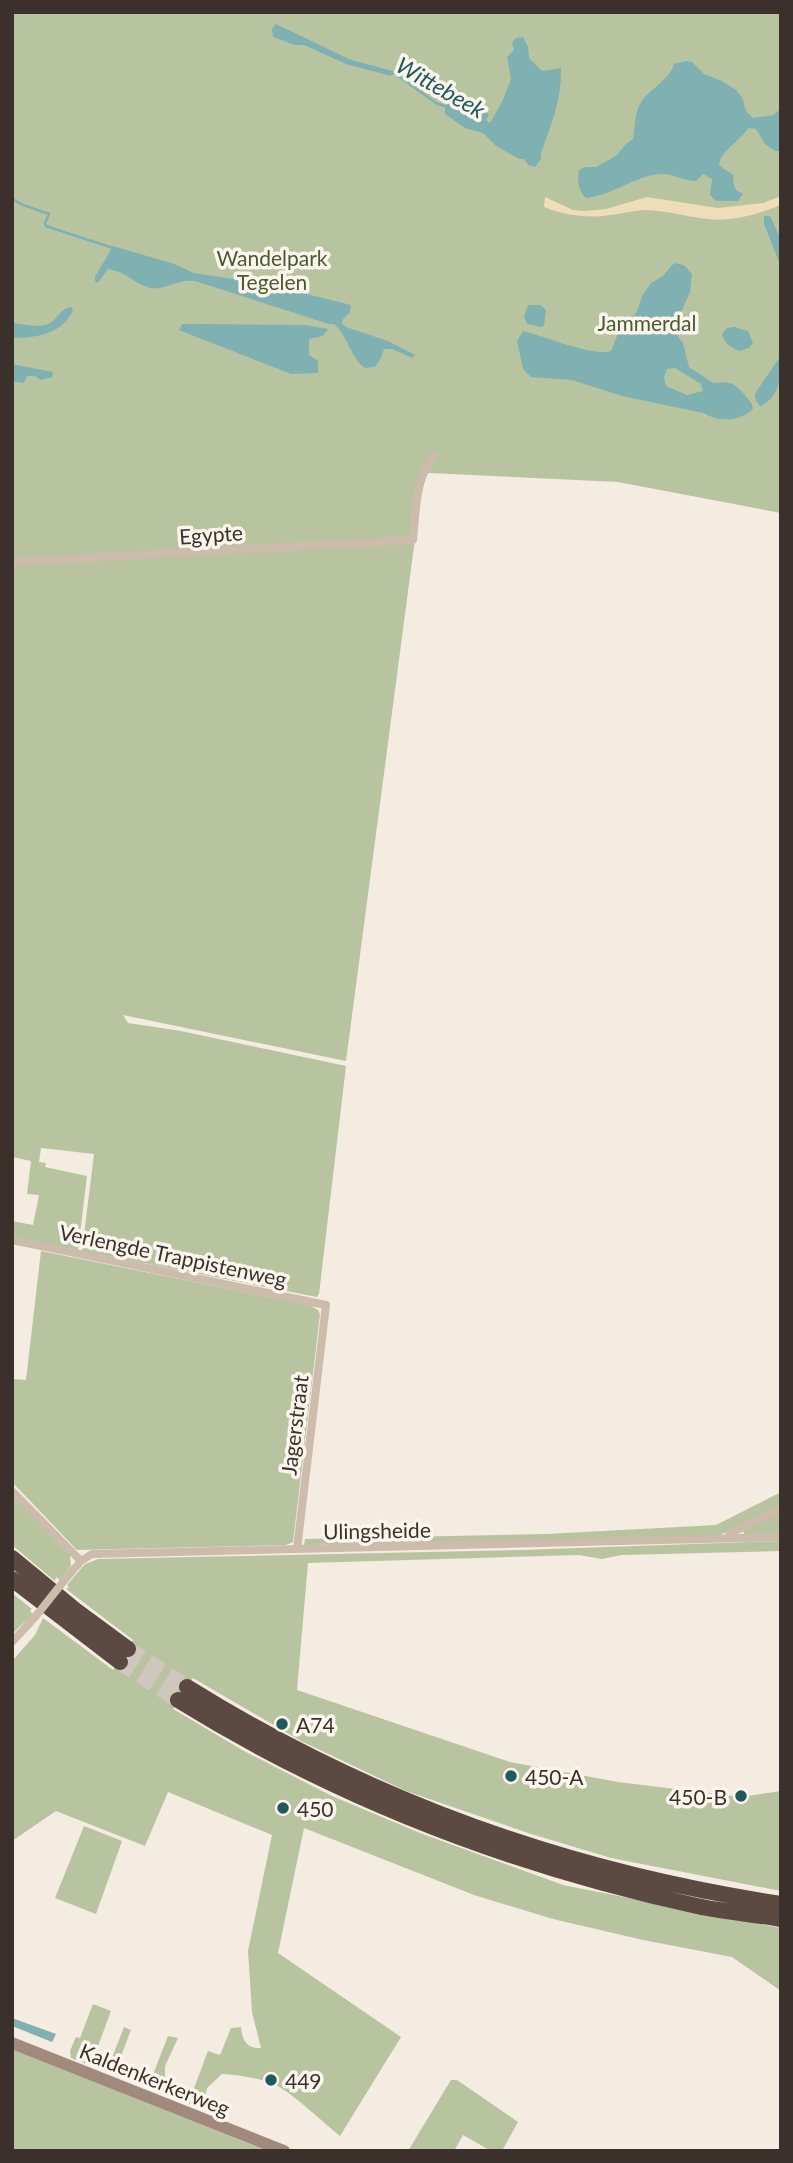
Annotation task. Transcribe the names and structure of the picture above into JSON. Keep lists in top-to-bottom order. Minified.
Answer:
{"streets":{"main road":["Kaldenkerkerweg"],"street":["Egypte","Verlengde Trappistenweg","Jagerstraat","Ulingsheide"]},"crossings":[["Verlengde Trappistenweg","Jagerstraat"],["Jagerstraat","Ulingsheide"]],"water":["Wittebeek"],"parks":["Wandelpark Tegelen","Jammerdal"],"places":["A74","450-A","450-B","450","449"]}
